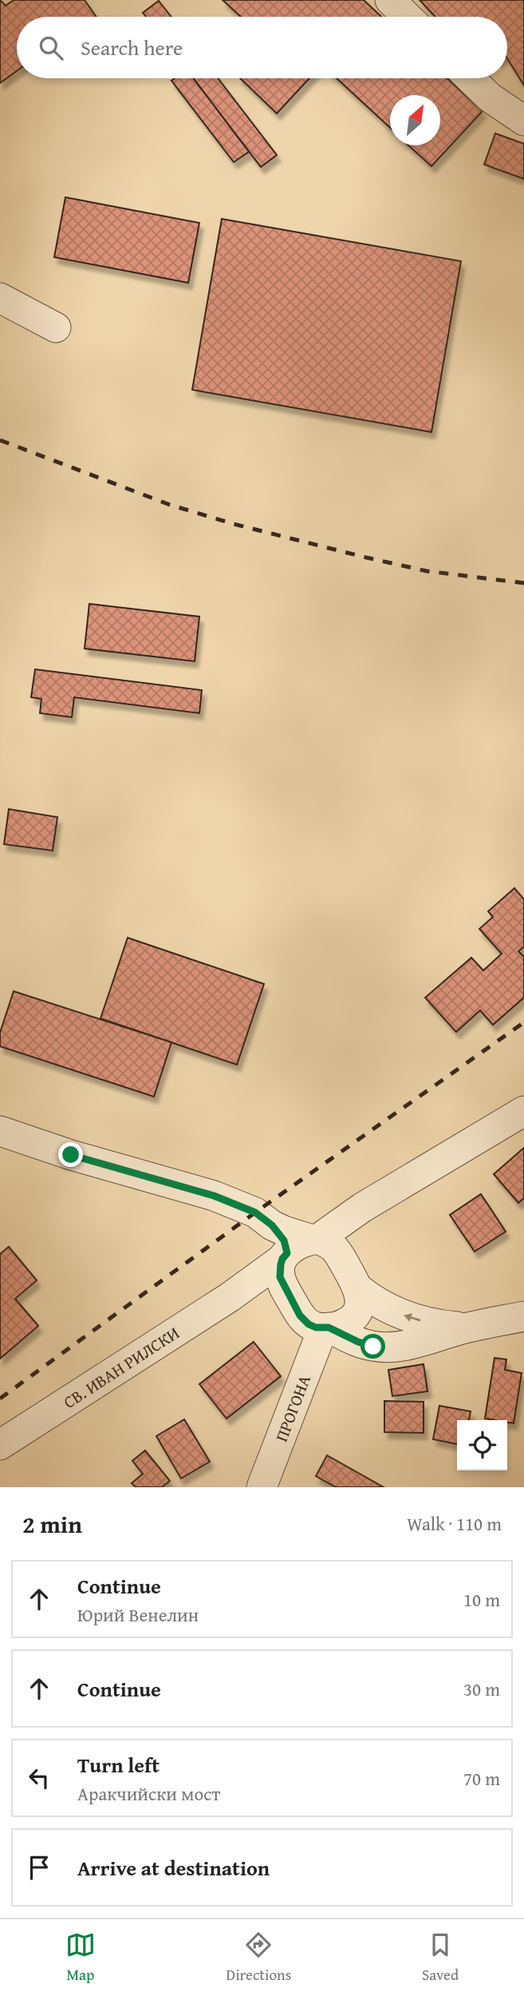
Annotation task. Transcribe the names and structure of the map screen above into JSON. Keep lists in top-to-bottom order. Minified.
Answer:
{"streets":{"street":["СВ. ИВАН РИЛСКИ","ПРОГОНА"]},"north":"top right","page":{"search":"Search here","heading":["2 min","Walk · 110 m"],"list":[["Continue","Юрий Венелин","10 m"],["Continue","30 m"],["Turn left","Аракчийски мост","70 m"],"Arrive at destination"],"nav":["Map","Directions","Saved"]}}
